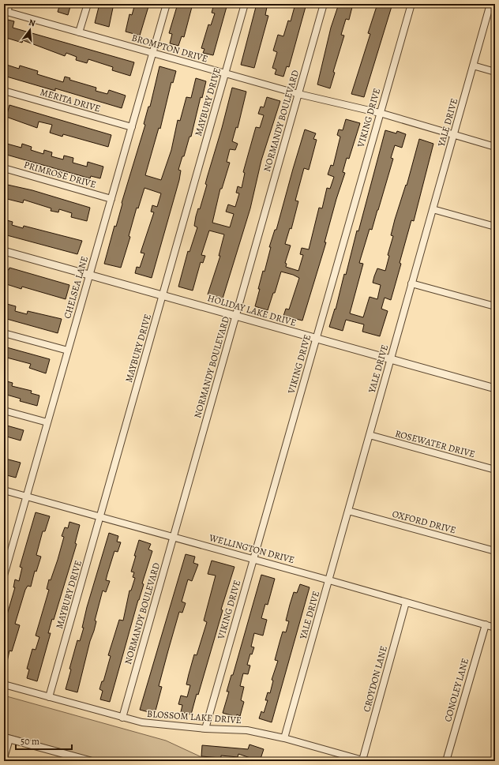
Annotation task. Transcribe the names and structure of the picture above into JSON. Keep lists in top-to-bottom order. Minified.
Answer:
{"streets":{"street":["BROMPTON DRIVE","MERITA DRIVE","MAYBURY DRIVE","VIKING DRIVE","NORMANDY BOULEVARD","YALE DRIVE","PRIMROSE DRIVE","CHELSEA LANE","HOLIDAY LAKE DRIVE","ROSEWATER DRIVE","OXFORD DRIVE","WELLINGTON DRIVE","CROYDON LANE","CONOLEY LANE","BLOSSOM LAKE DRIVE"]},"crossings":[["BROMPTON DRIVE","MAYBURY DRIVE"],["BROMPTON DRIVE","VIKING DRIVE"],["BROMPTON DRIVE","NORMANDY BOULEVARD"],["BROMPTON DRIVE","YALE DRIVE"],["BROMPTON DRIVE","CHELSEA LANE"],["MERITA DRIVE","CHELSEA LANE"],["MAYBURY DRIVE","HOLIDAY LAKE DRIVE"],["MAYBURY DRIVE","WELLINGTON DRIVE"],["MAYBURY DRIVE","BLOSSOM LAKE DRIVE"],["VIKING DRIVE","HOLIDAY LAKE DRIVE"],["VIKING DRIVE","WELLINGTON DRIVE"],["VIKING DRIVE","BLOSSOM LAKE DRIVE"],["NORMANDY BOULEVARD","HOLIDAY LAKE DRIVE"],["NORMANDY BOULEVARD","WELLINGTON DRIVE"],["NORMANDY BOULEVARD","BLOSSOM LAKE DRIVE"],["YALE DRIVE","HOLIDAY LAKE DRIVE"],["YALE DRIVE","ROSEWATER DRIVE"],["YALE DRIVE","OXFORD DRIVE"],["YALE DRIVE","WELLINGTON DRIVE"],["YALE DRIVE","BLOSSOM LAKE DRIVE"],["PRIMROSE DRIVE","CHELSEA LANE"],["CHELSEA LANE","HOLIDAY LAKE DRIVE"],["CHELSEA LANE","WELLINGTON DRIVE"],["WELLINGTON DRIVE","CROYDON LANE"],["WELLINGTON DRIVE","CONOLEY LANE"],["CROYDON LANE","BLOSSOM LAKE DRIVE"]],"scale_bar":"50 m","north":"top"}
